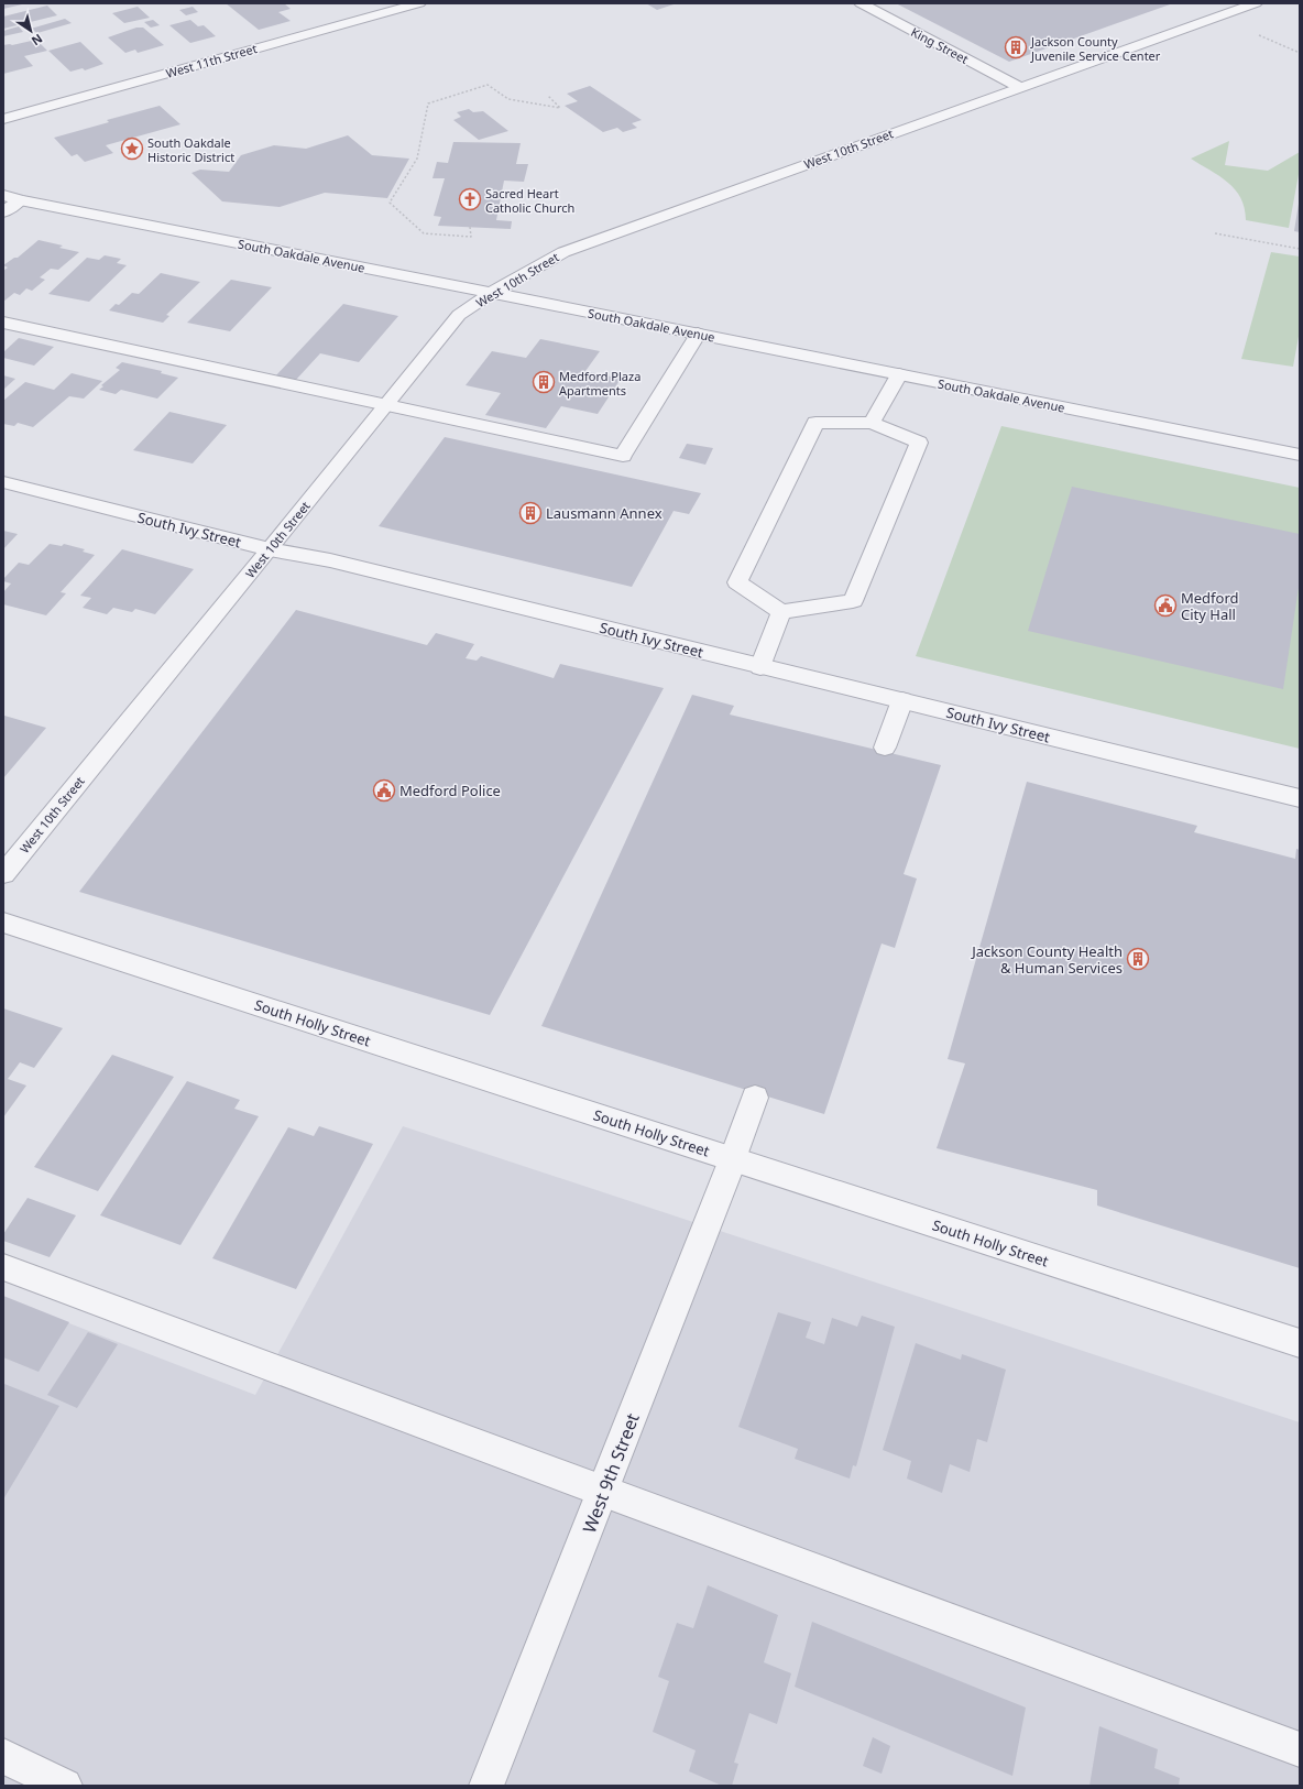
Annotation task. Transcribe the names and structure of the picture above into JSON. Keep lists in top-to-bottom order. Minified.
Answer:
{"streets":{"street":["King Street","West 11th Street","West 10th Street","South Oakdale Avenue","South Ivy Street","South Holly Street","West 9th Street"]},"crossings":[["King Street","West 10th Street"],["West 10th Street","South Oakdale Avenue"],["West 10th Street","South Ivy Street"],["South Holly Street","West 9th Street"]],"places":{"building":["Jackson County Juvenile Service Center","Medford Plaza Apartments","Lausmann Annex","Jackson County Health & Human Services"],"place":["South Oakdale Historic District"],"church":["Sacred Heart Catholic Church"],"public building":["Medford City Hall","Medford Police"]},"north":"bottom right"}
